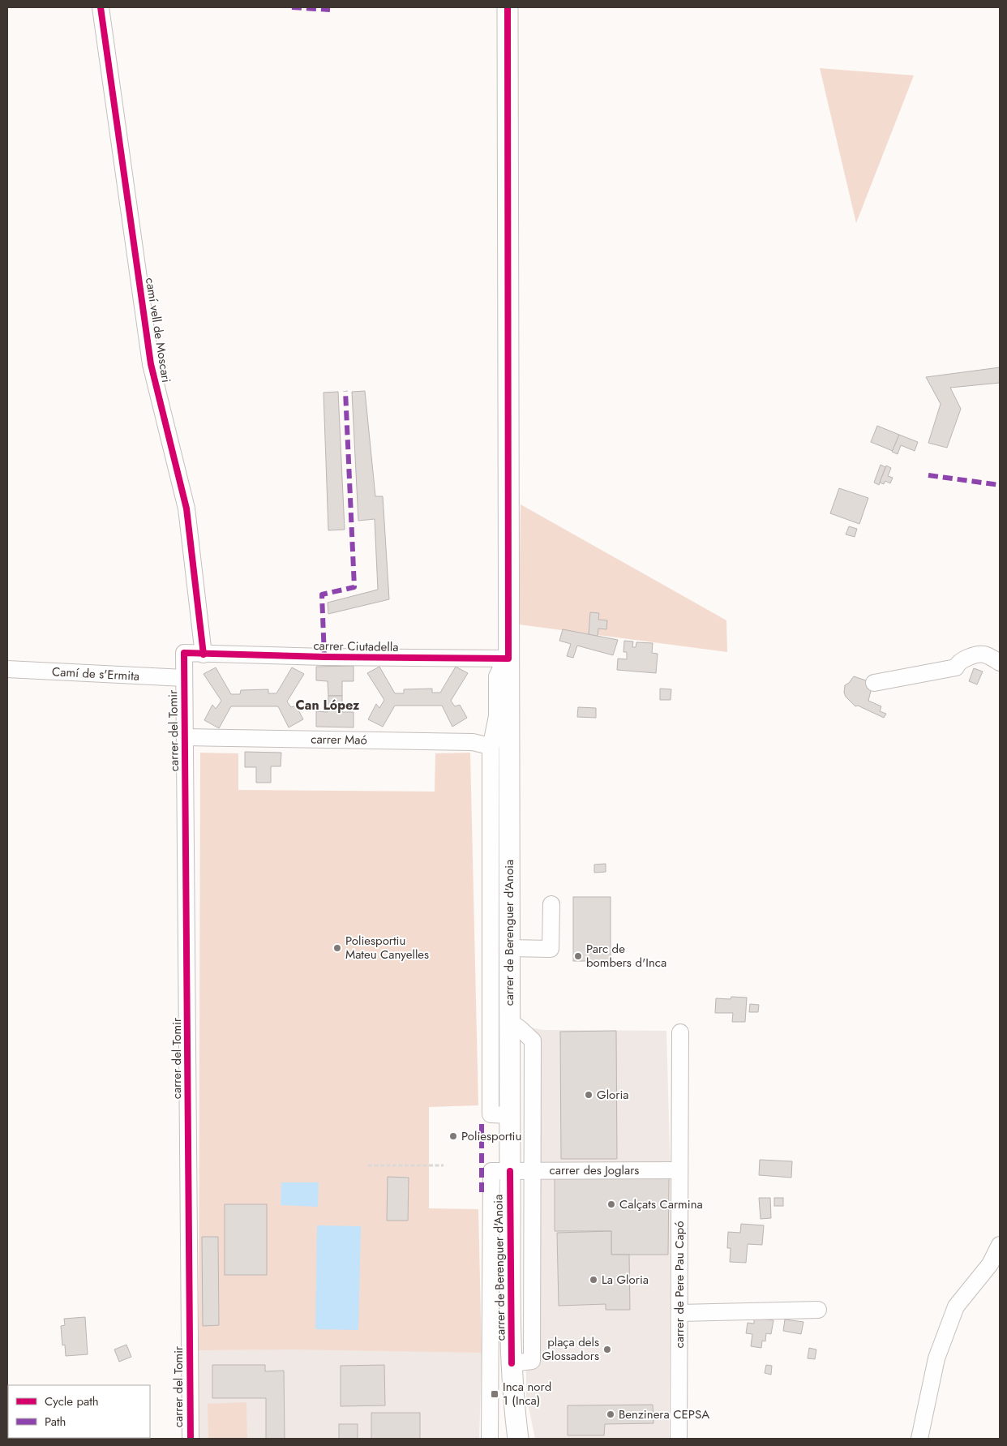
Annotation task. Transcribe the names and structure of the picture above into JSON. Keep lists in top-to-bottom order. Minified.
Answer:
{"streets":{"main road":["carrer de Berenguer d'Anoia"],"street":["camí vell de Moscari","carrer Ciutadella","Camí de s'Ermita","carrer del Tomir","carrer Maó","carrer des Joglars","carrer de Pere Pau Capó"]},"crossings":[["camí vell de Moscari","carrer Ciutadella"],["carrer Ciutadella","Camí de s'Ermita"],["carrer Ciutadella","carrer del Tomir"],["carrer Ciutadella","carrer de Berenguer d'Anoia"],["Camí de s'Ermita","carrer del Tomir"],["carrer del Tomir","carrer Maó"],["carrer de Berenguer d'Anoia","carrer des Joglars"],["carrer des Joglars","carrer de Pere Pau Capó"]],"districts":["Can López"],"places":{"other":["Poliesportiu Mateu Canyelles","Parc de bombers d'Inca","Gloria","Poliesportiu","Calçats Carmina","La Gloria","plaça dels Glossadors","Benzinera CEPSA"],"transit":["Inca nord 1 (Inca)"]},"legend":["Cycle path","Path"]}
